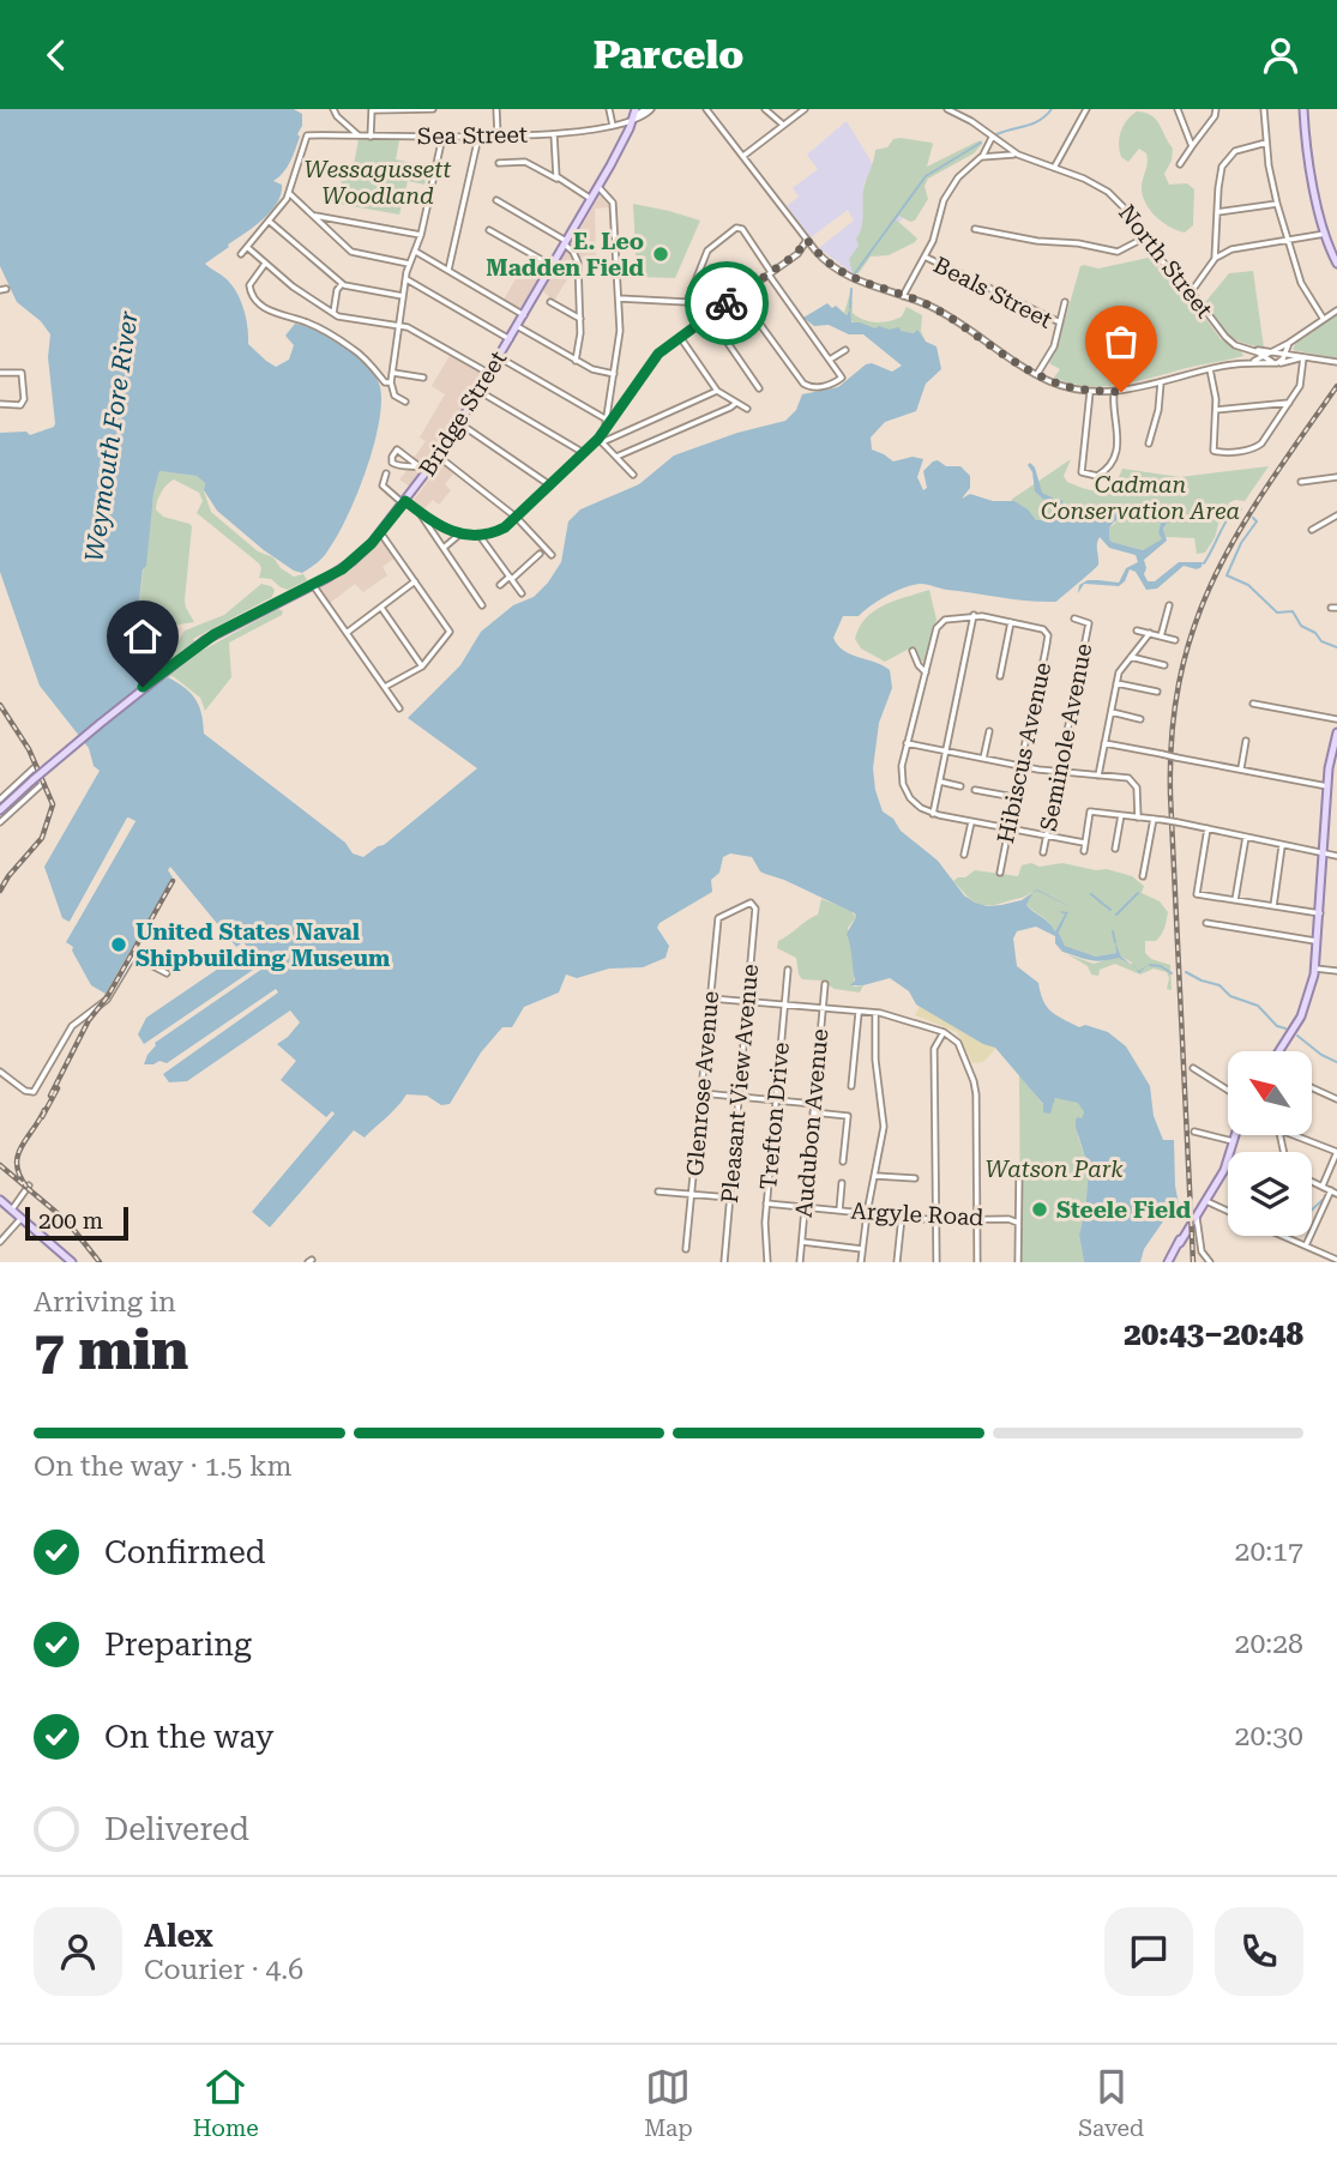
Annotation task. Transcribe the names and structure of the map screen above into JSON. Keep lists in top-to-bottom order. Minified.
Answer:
{"streets":{"main road":["Bridge Street"],"street":["Sea Street","North Street","Beals Street","Seminole Avenue","Hibiscus Avenue","Glenrose Avenue","Pleasant View Avenue","Trefton Drive","Audubon Avenue","Argyle Road"]},"crossings":[["Sea Street","Bridge Street"],["Glenrose Avenue","Pleasant View Avenue"],["Trefton Drive","Argyle Road"],["Audubon Avenue","Argyle Road"]],"water":["Weymouth Fore River"],"parks":["Wessagussett Woodland","Cadman Conservation Area","Watson Park"],"places":["E. Leo Madden Field","United States Naval Shipbuilding Museum","Steele Field"],"scale_bar":"200 m","north":"top left","page":{"header":"Parcelo","scale":"200 m","heading":["7 min","Arriving in","20:43–20:48"],"panel":["Alex","Courier · 4.6"],"bar":"On the way · 1.5 km","list":[["Confirmed","20:17"],["Preparing","20:28"],["On the way","20:30"],"Delivered"],"tabs":["Home","Map","Saved"]}}
